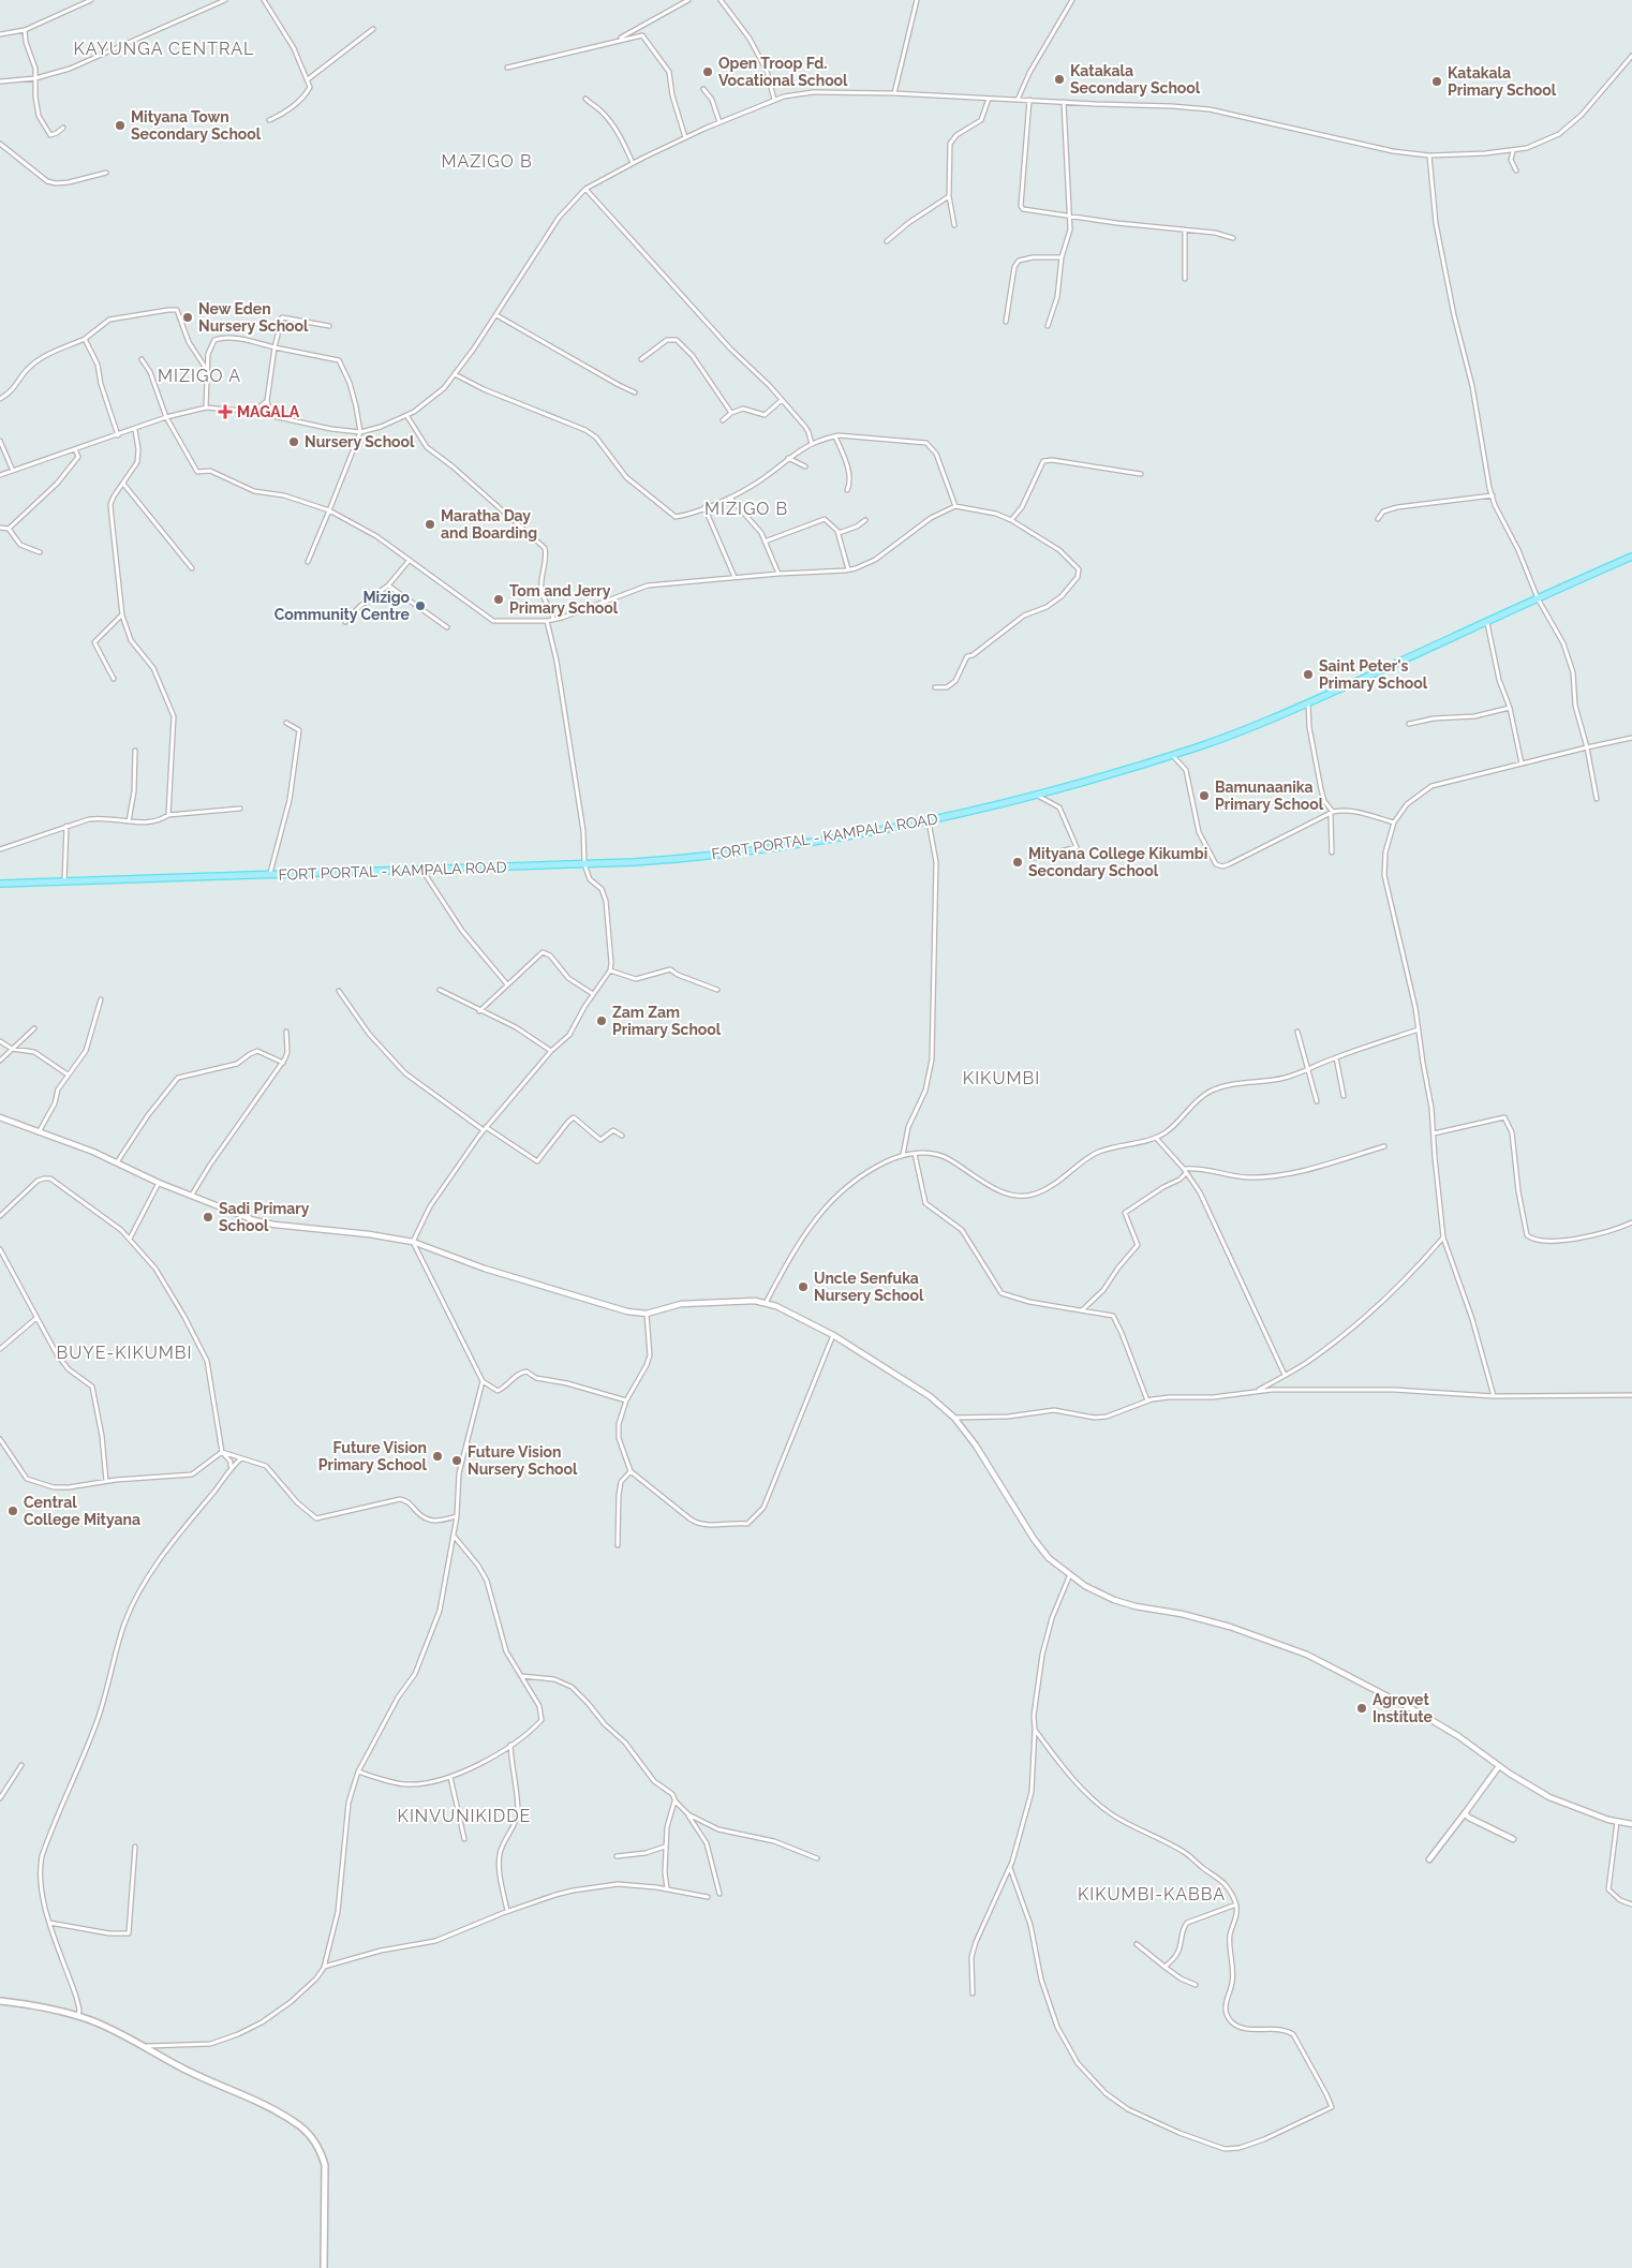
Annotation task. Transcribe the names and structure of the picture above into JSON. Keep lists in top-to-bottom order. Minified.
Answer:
{"streets":{"main road":["FORT PORTAL - KAMPALA ROAD"]},"districts":["KAYUNGA CENTRAL","MAZIGO B","MIZIGO A","MIZIGO B","KIKUMBI","BUYE-KIKUMBI","KINVUNIKIDDE","KIKUMBI-KABBA"],"places":{"other":["Open Troop Fd. Vocational School","Katakala Secondary School","Katakala Primary School","Mityana Town Secondary School","New Eden Nursery School","Nursery School","Maratha Day and Boarding","Tom and Jerry Primary School","Mizigo Community Centre","Saint Peter's Primary School","Bamunaanika Primary School","Mityana College Kikumbi Secondary School","Zam Zam Primary School","Sadi Primary School","Uncle Senfuka Nursery School","Future Vision Primary School","Future Vision Nursery School","Central College Mityana","Agrovet Institute"],"health":["MAGALA"]}}
